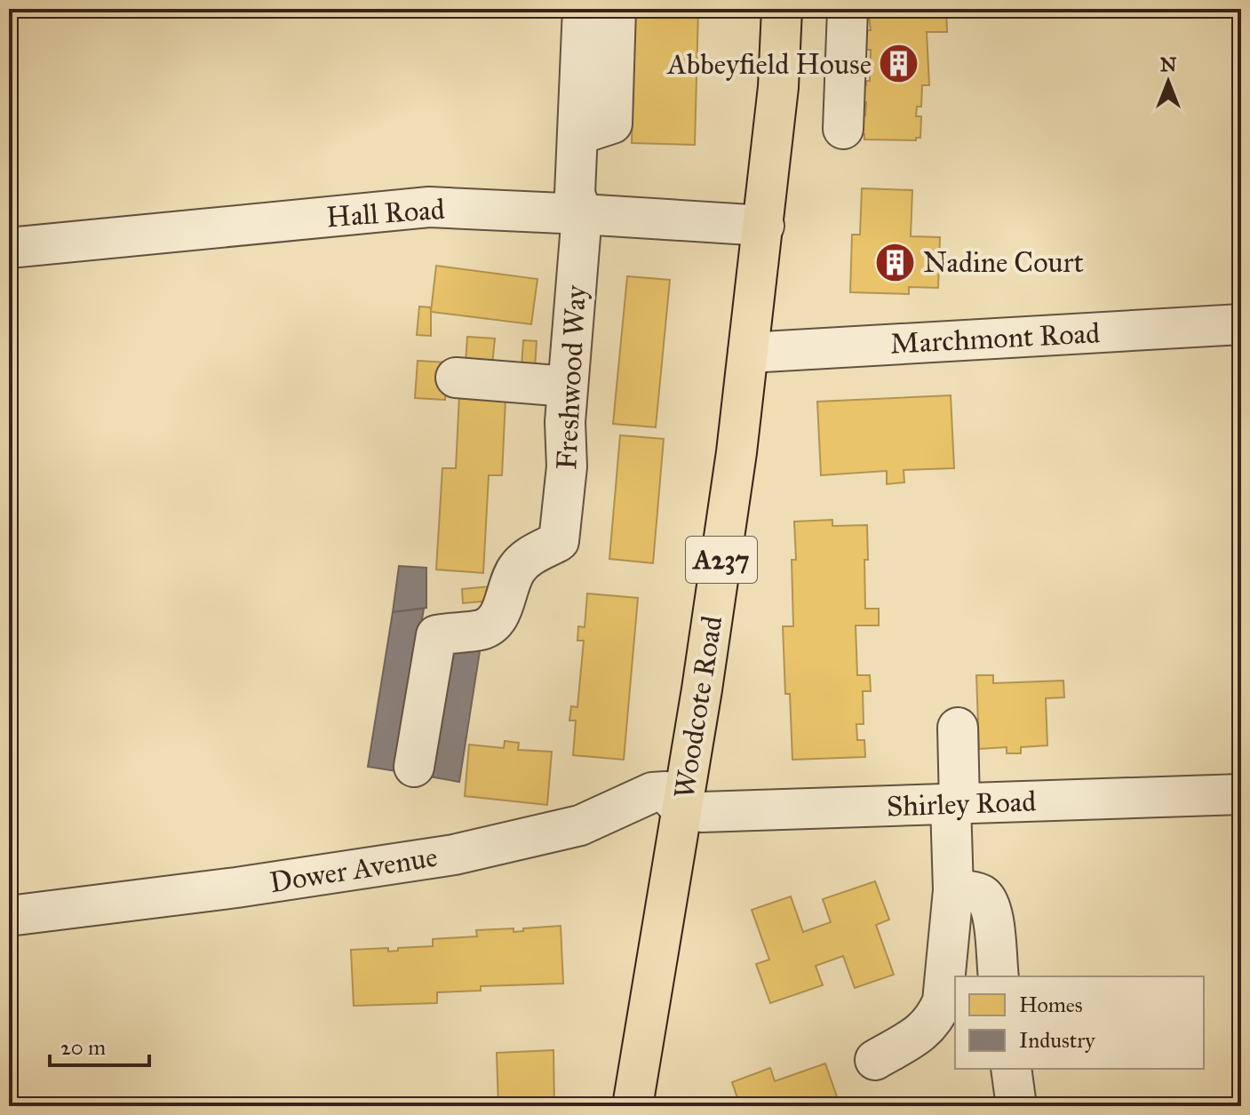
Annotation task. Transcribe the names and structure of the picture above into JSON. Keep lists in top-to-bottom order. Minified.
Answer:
{"streets":{"main road":["A237","Woodcote Road"],"street":["Hall Road","Marchmont Road","Freshwood Way","Shirley Road","Dower Avenue"]},"crossings":[["Hall Road","Freshwood Way"],["Hall Road","Woodcote Road"],["Marchmont Road","Woodcote Road"],["Woodcote Road","Shirley Road"],["Woodcote Road","Dower Avenue"],["Shirley Road","Dower Avenue"]],"places":{"building":["Abbeyfield House","Nadine Court"]},"legend":["Homes","Industry"],"scale_bar":"20 m","north":"top"}
